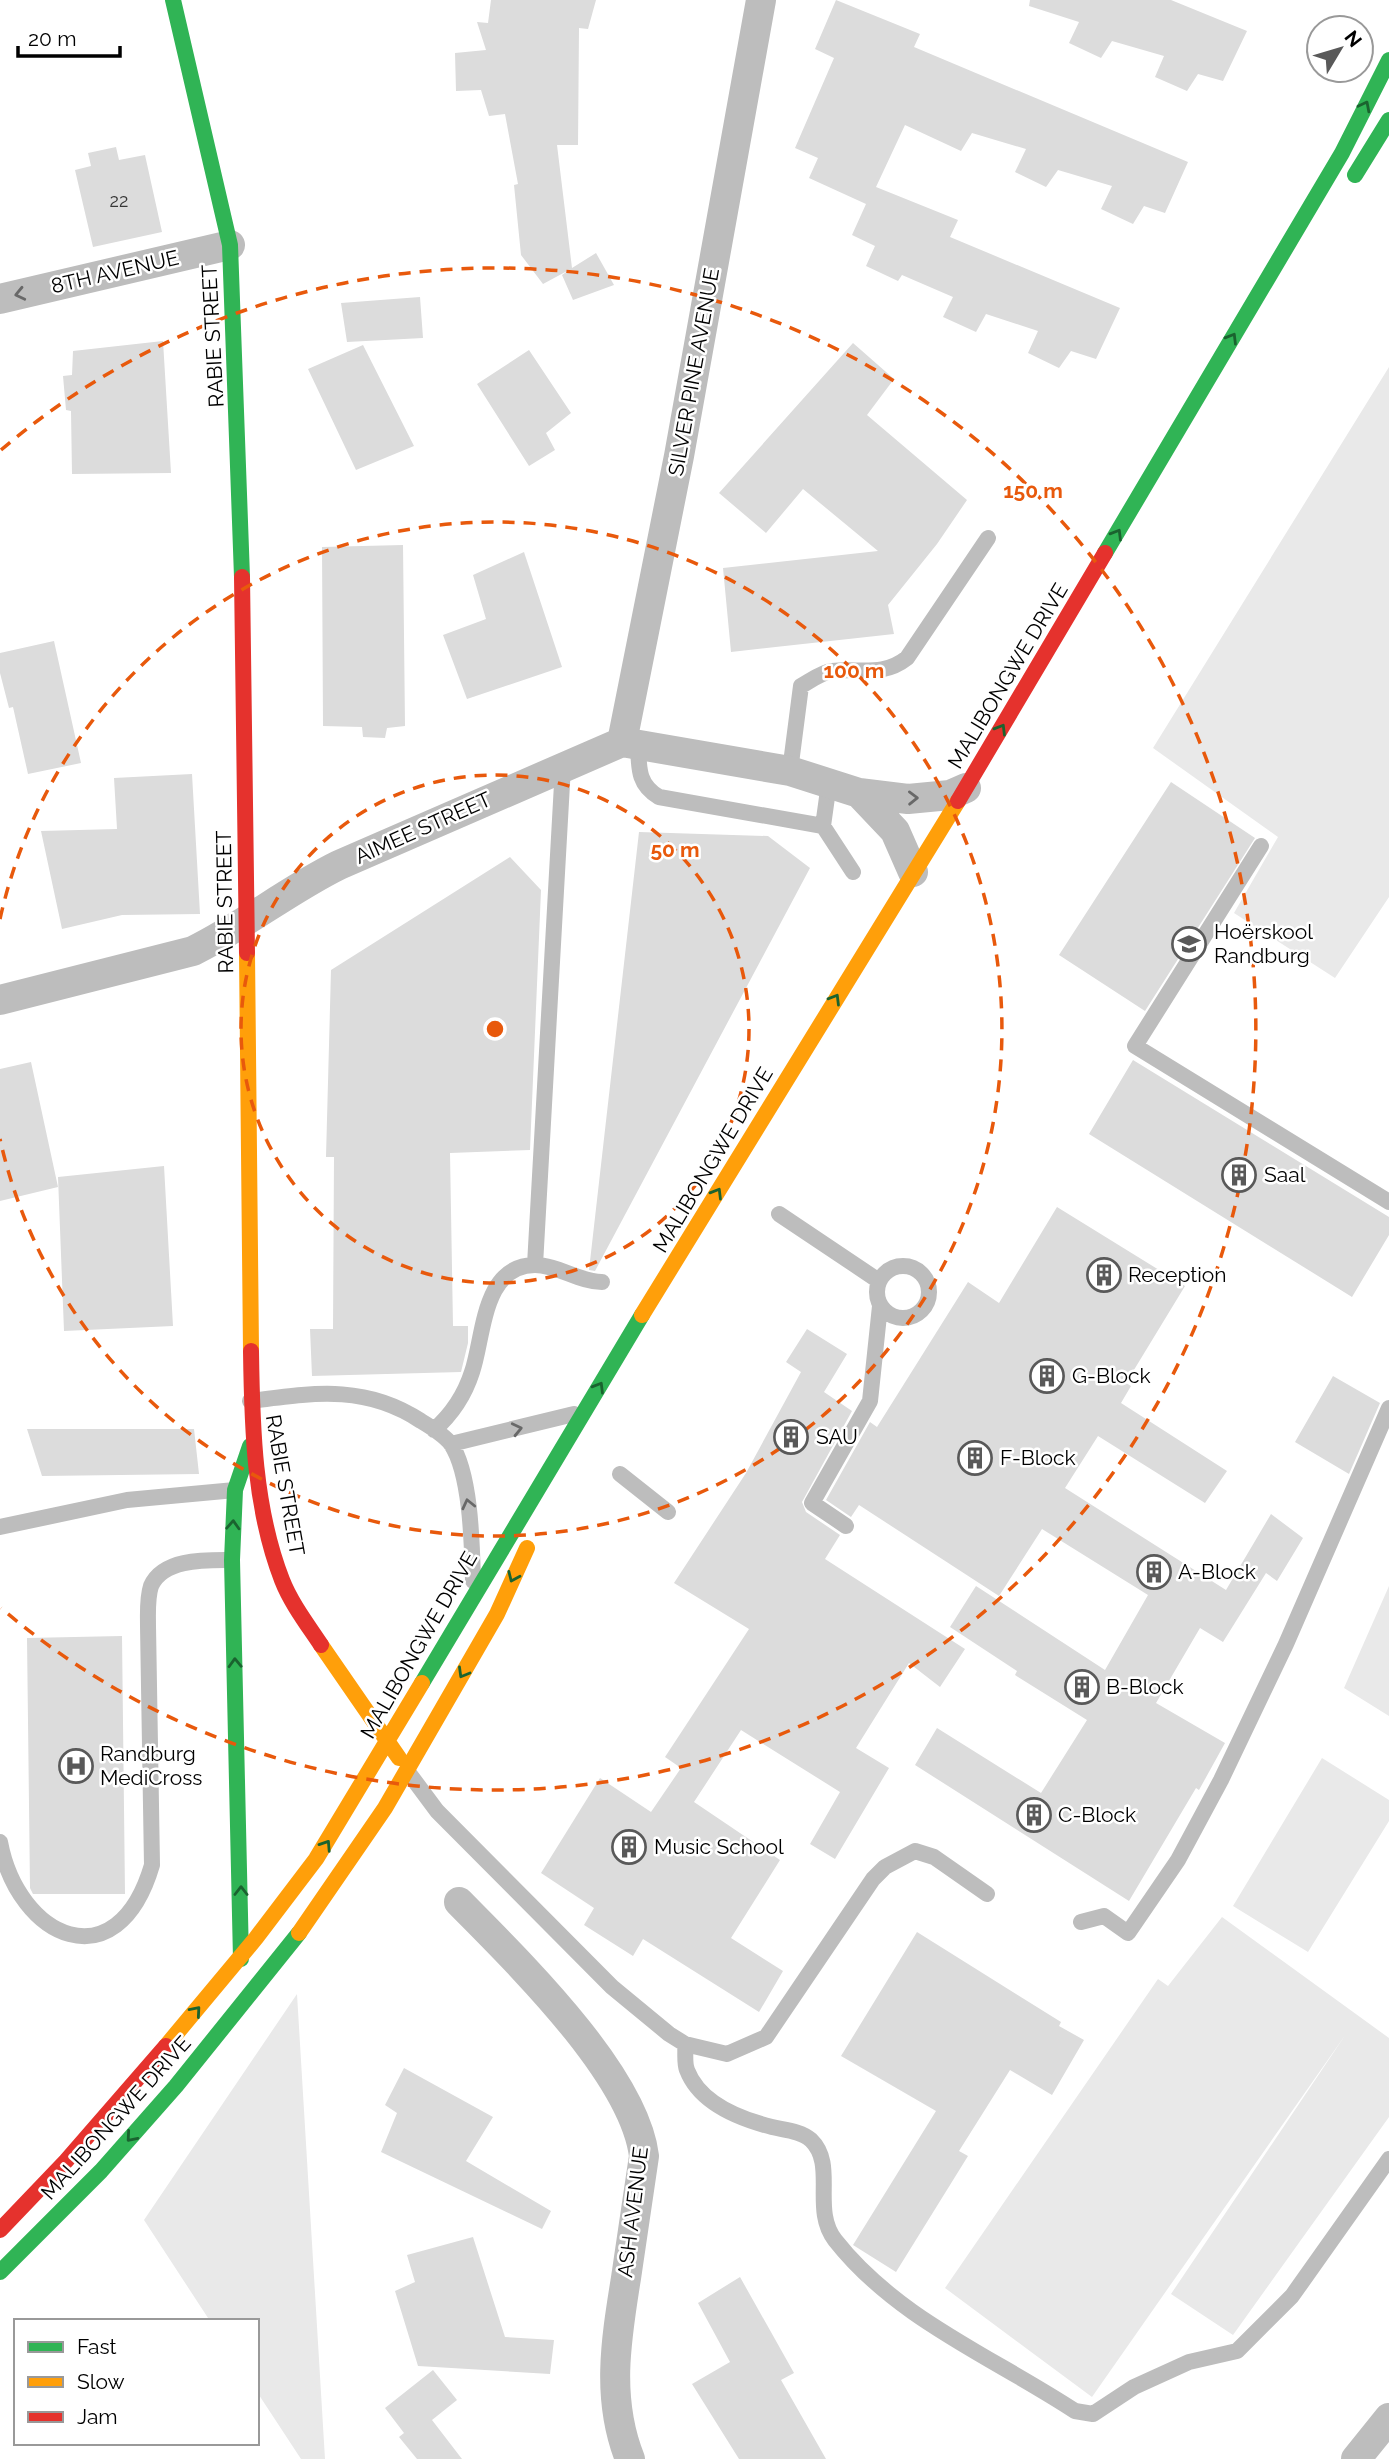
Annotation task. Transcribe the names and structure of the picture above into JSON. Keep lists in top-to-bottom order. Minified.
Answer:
{"streets":{"main road":["RABIE STREET","MALIBONGWE DRIVE"],"street":["8TH AVENUE","SILVER PINE AVENUE","AIMEE STREET","ASH AVENUE"]},"crossings":[["8TH AVENUE","RABIE STREET"],["RABIE STREET","MALIBONGWE DRIVE"],["RABIE STREET","AIMEE STREET"],["SILVER PINE AVENUE","AIMEE STREET"]],"one_way":["8TH AVENUE"],"places":{"school or university":["Hoërskool Randburg"],"building":["Saal","Reception","G-Block","SAU","F-Block","A-Block","B-Block","C-Block","Music School"],"hospital":["Randburg MediCross"]},"house_numbers":["22"],"legend":["Fast","Slow","Jam"],"scale_bar":"20 m","north":"top right","rings":["150 m","100 m","50 m"]}
